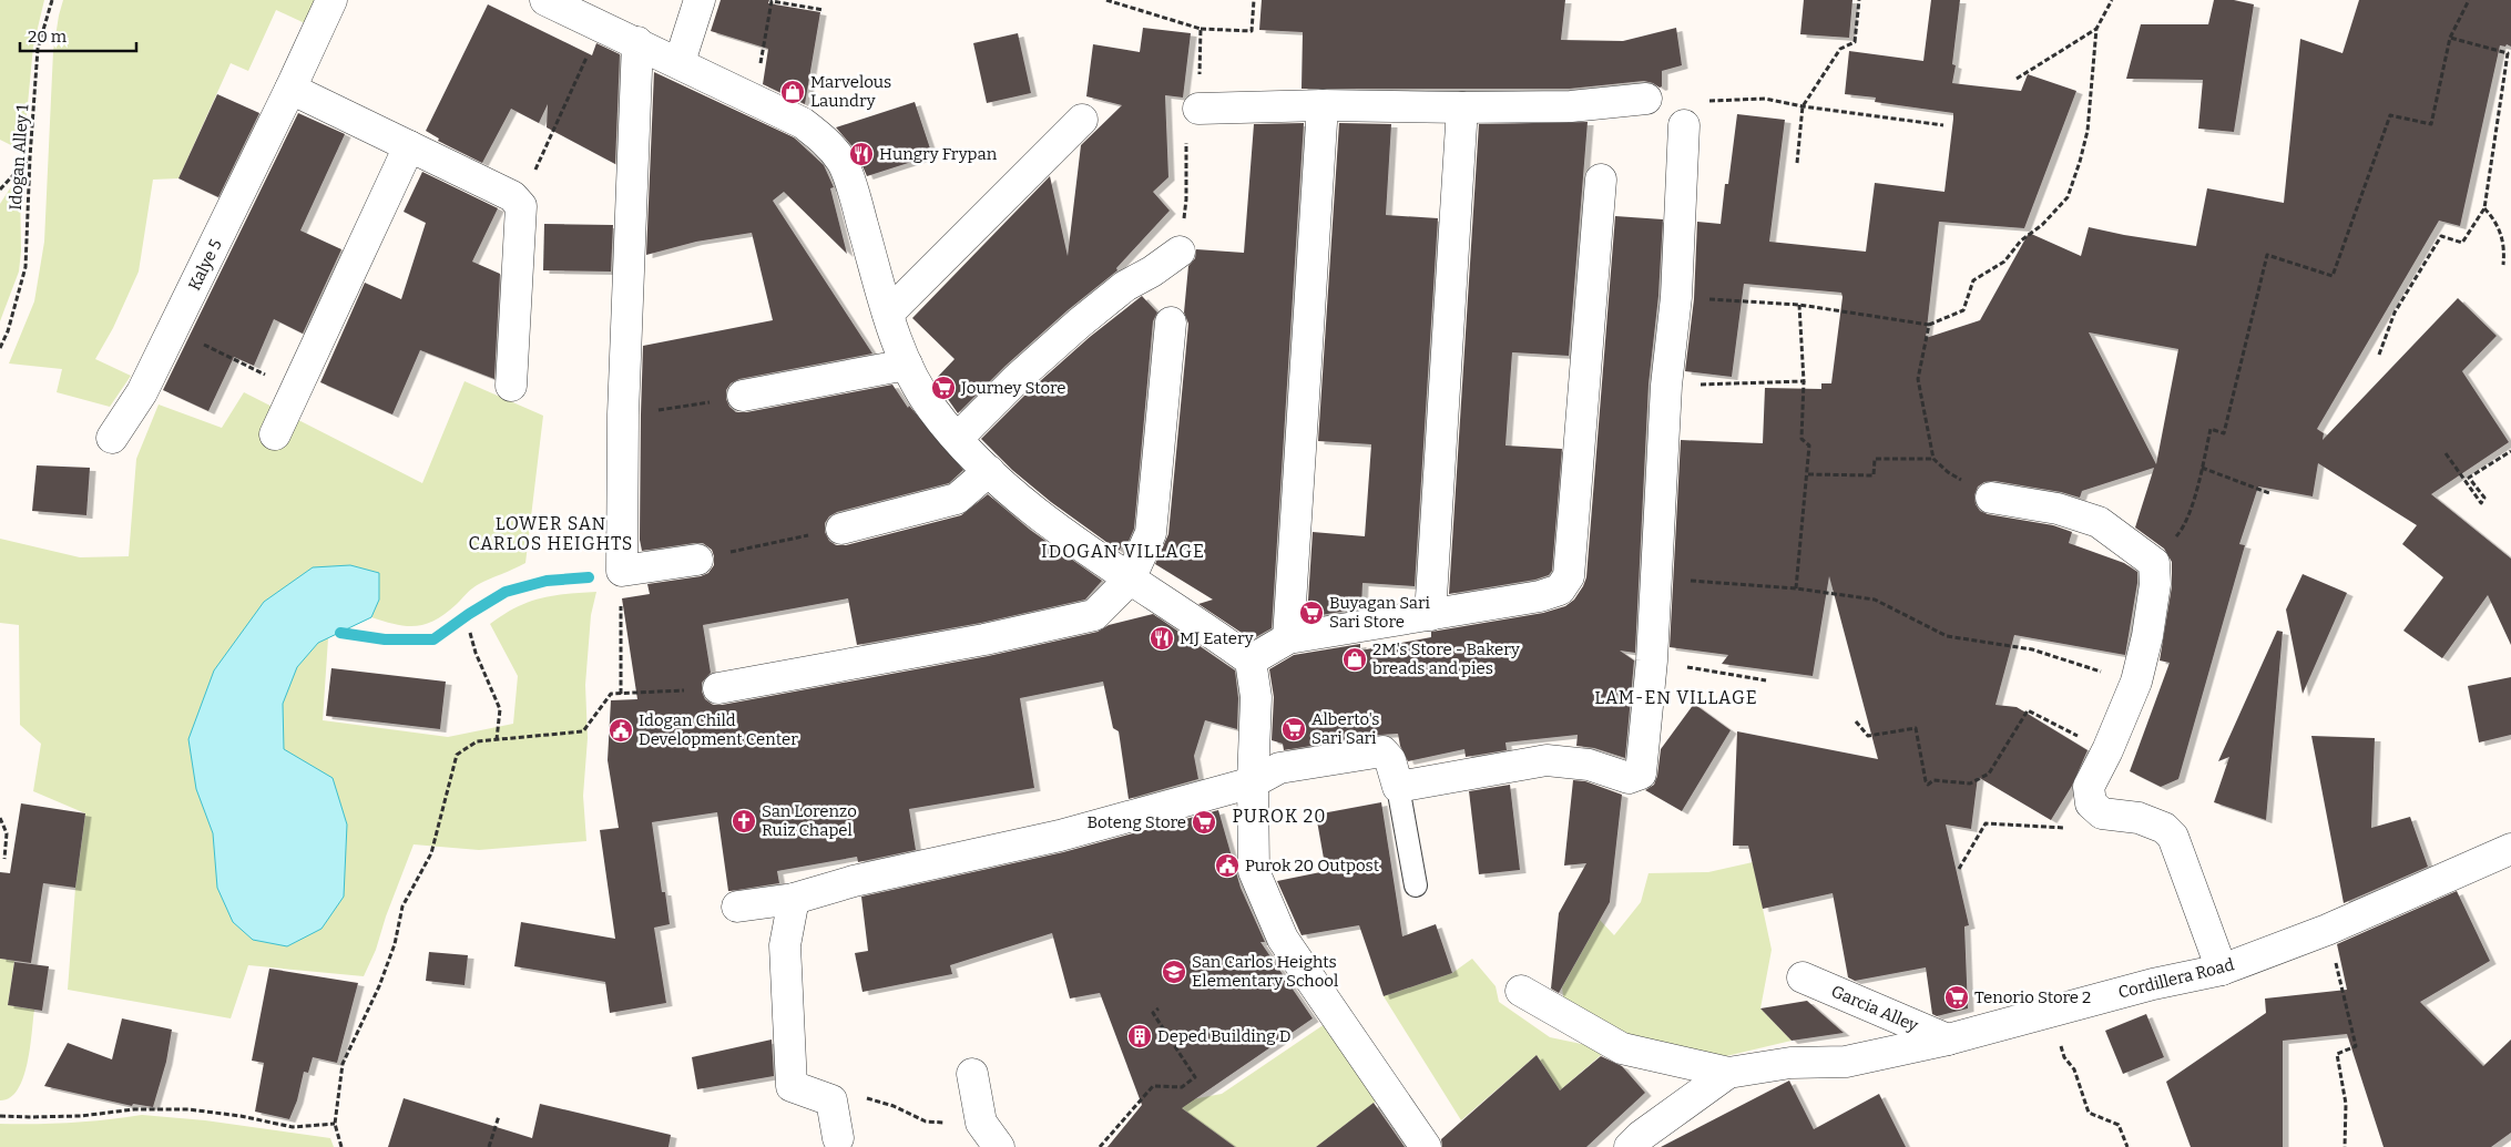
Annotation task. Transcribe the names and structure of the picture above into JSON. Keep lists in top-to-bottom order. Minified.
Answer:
{"streets":{"street":["Kalye 5","Cordillera Road","Garcia Alley"],"path":["Idogan Alley 1"]},"crossings":[["Cordillera Road","Garcia Alley"]],"districts":["LOWER SAN CARLOS HEIGHTS","IDOGAN VILLAGE","LAM-EN VILLAGE","PUROK 20"],"places":{"shop":["Marvelous Laundry","2M's Store - Bakery breads and pies"],"restaurant":["Hungry Frypan","MJ Eatery"],"supermarket":["Journey Store","Buyagan Sari Sari Store","Alberto's Sari Sari","Boteng Store","Tenorio Store 2"],"public building":["Idogan Child Development Center","Purok 20 Outpost"],"church":["San Lorenzo Ruiz Chapel"],"school or university":["San Carlos Heights Elementary School"],"building":["Deped Building D"]},"scale_bar":"20 m"}
